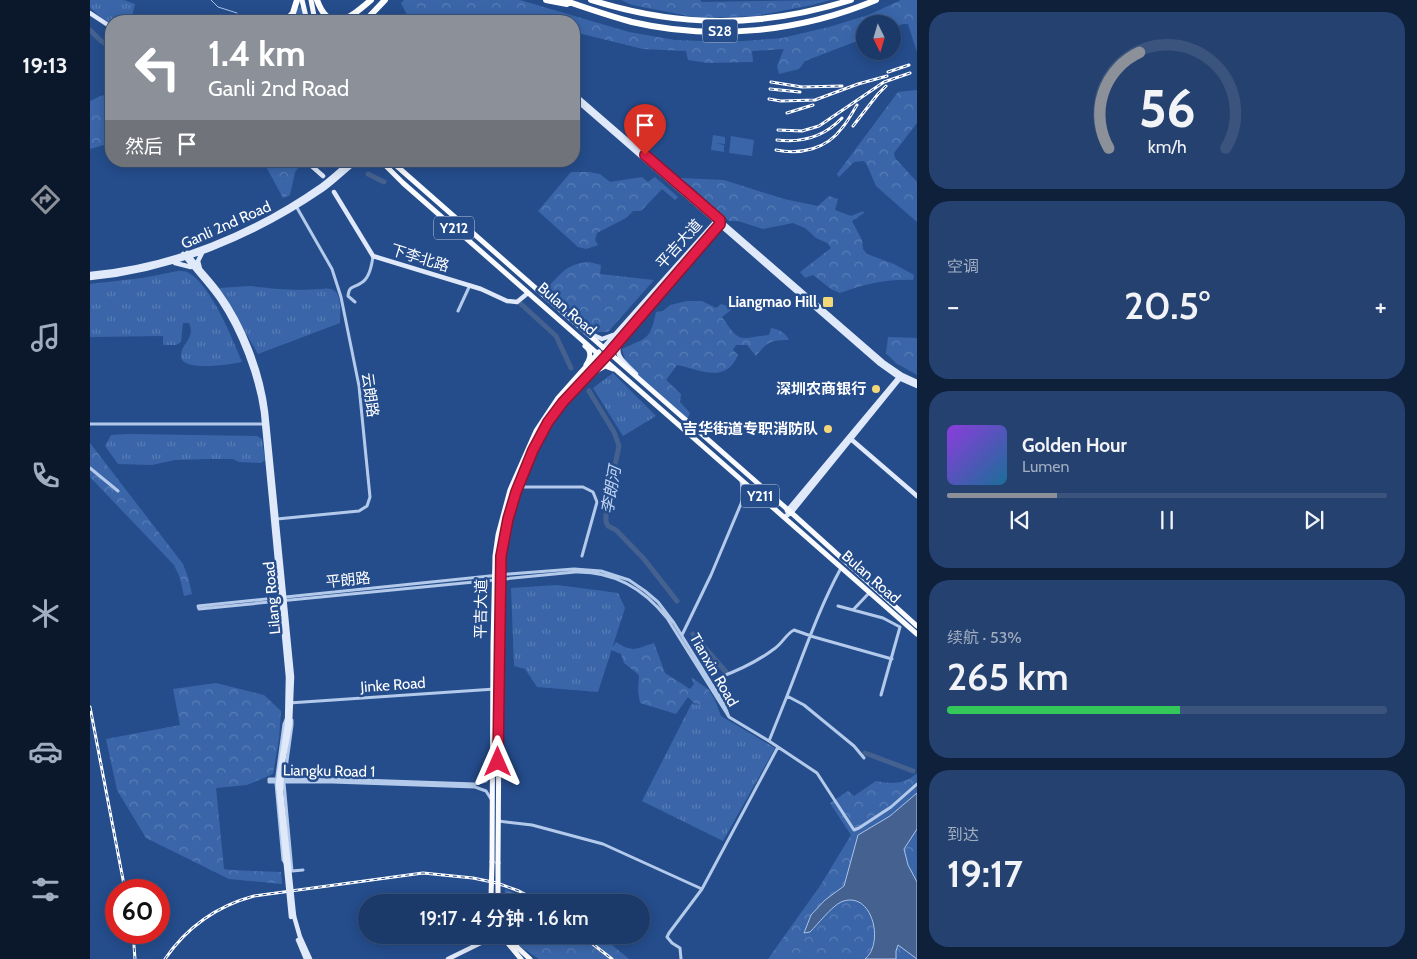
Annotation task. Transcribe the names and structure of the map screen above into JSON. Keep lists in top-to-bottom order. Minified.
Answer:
{"streets":{"highway":["S28"],"main road":["Y212","平吉大道","Bulan Road","Y211"],"street":["Ganli 2nd Road","下李北路","云朗路","平朗路","Lilang Road","Tianxin Road","Jinke Road","Liangku Road 1"]},"crossings":[["Ganli 2nd Road","云朗路"],["Ganli 2nd Road","Lilang Road"],["平吉大道","Bulan Road"],["平吉大道","平朗路"],["平吉大道","Tianxin Road"],["平吉大道","Jinke Road"],["平吉大道","Liangku Road 1"],["下李北路","Bulan Road"],["云朗路","Lilang Road"],["平朗路","Lilang Road"],["平朗路","Tianxin Road"],["Lilang Road","Jinke Road"]],"water":["李朗河"],"places":{"transit":["Liangmao Hill"],"other":["深圳农商银行","吉华街道专职消防队"]},"north":"bottom","page":{"tabs":"19:13","turn":["1.4 km","Ganli 2nd Road"],"then":"然后","tile":["空调",["续航 · 53%","265 km"],["到达","19:17"]],"heat":["−","20.5°","+"],"song":["Golden Hour","Lumen"],"limit":"60","trip":"19:17 · 4 分钟 · 1.6 km","gauge":["56","km/h"]}}
